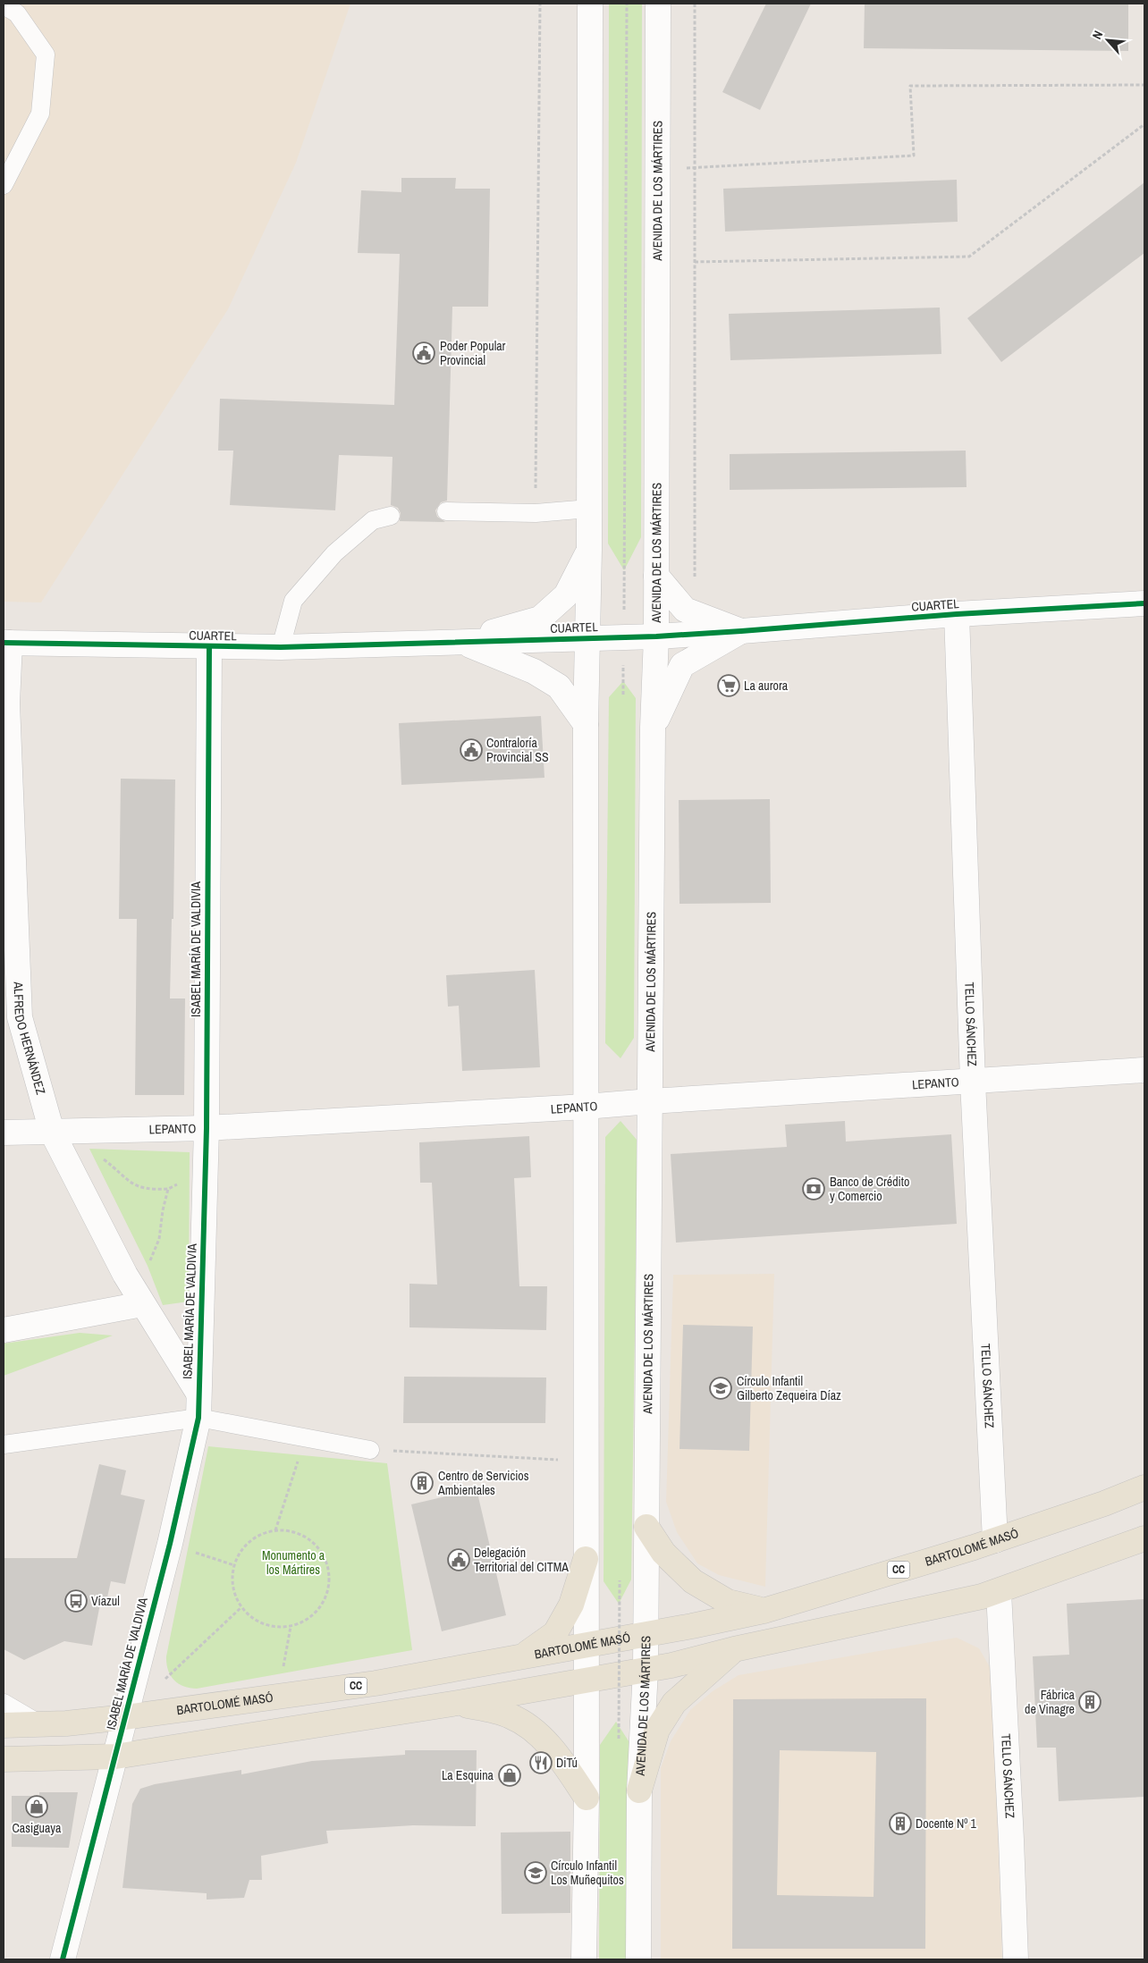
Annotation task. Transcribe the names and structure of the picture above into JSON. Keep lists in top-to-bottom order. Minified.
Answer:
{"streets":{"main road":["BARTOLOMÉ MASÓ","CC"],"street":["AVENIDA DE LOS MÁRTIRES","CUARTEL","ISABEL MARÍA DE VALDIVIA","TELLO SÁNCHEZ","ALFREDO HERNÁNDEZ","LEPANTO"]},"crossings":[["AVENIDA DE LOS MÁRTIRES","CUARTEL"],["AVENIDA DE LOS MÁRTIRES","LEPANTO"],["AVENIDA DE LOS MÁRTIRES","BARTOLOMÉ MASÓ"],["CUARTEL","ISABEL MARÍA DE VALDIVIA"],["CUARTEL","TELLO SÁNCHEZ"],["CUARTEL","ALFREDO HERNÁNDEZ"],["ISABEL MARÍA DE VALDIVIA","ALFREDO HERNÁNDEZ"],["ISABEL MARÍA DE VALDIVIA","LEPANTO"],["ISABEL MARÍA DE VALDIVIA","BARTOLOMÉ MASÓ"],["TELLO SÁNCHEZ","LEPANTO"],["TELLO SÁNCHEZ","BARTOLOMÉ MASÓ"],["ALFREDO HERNÁNDEZ","LEPANTO"]],"parks":["Monumento a los Mártires"],"places":{"public building":["Poder Popular Provincial","Contraloría Provincial SS","Delegación Territorial del CITMA"],"supermarket":["La aurora"],"bank":["Banco de Crédito y Comercio"],"school or university":["Círculo Infantil Gilberto Zequeira Díaz","Círculo Infantil Los Muñequitos"],"building":["Centro de Servicios Ambientales","Fábrica de Vinagre","Docente Nº 1"],"bus stop":["Víazul"],"restaurant":["DiTú"],"shop":["La Esquina","Casiguaya"]},"north":"top left"}
